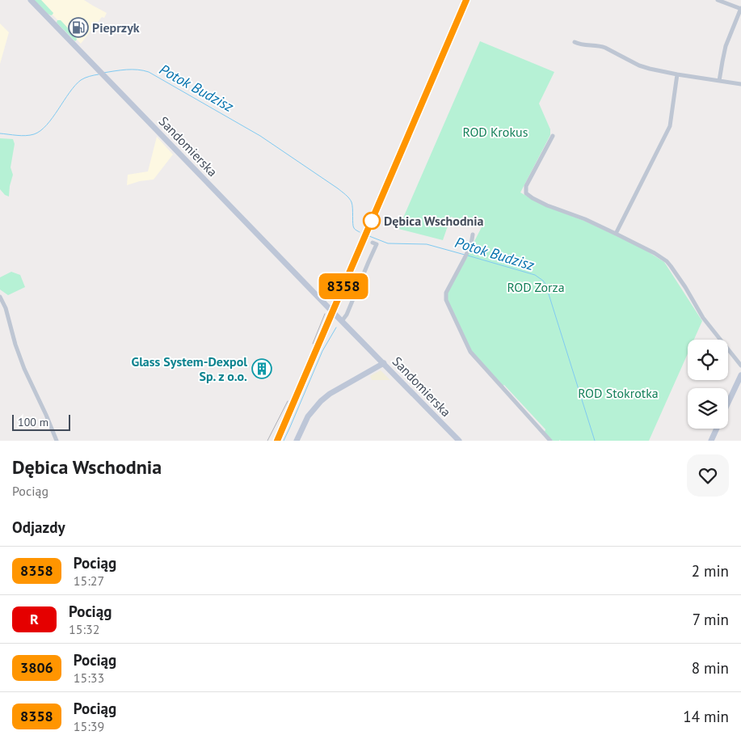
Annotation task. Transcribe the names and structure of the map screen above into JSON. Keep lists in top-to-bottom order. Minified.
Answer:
{"streets":{"street":["Sandomierska"]},"water":["Potok Budzisz"],"parks":["ROD Krokus","ROD Zorza","ROD Stokrotka"],"places":{"fuel station":["Pieprzyk"],"other":["Dębica Wschodnia"],"building":["Glass System-Dexpol Sp. z o.o."]},"scale_bar":"100 m","page":{"on_map":"8358","scale":"100 m","heading":[["Dębica Wschodnia","Pociąg"],"Odjazdy"],"list":[{"mark":"8358","name":"Pociąg","note":"15:27","value":"2 min"},{"mark":"R","name":"Pociąg","note":"15:32","value":"7 min"},{"mark":"3806","name":"Pociąg","note":"15:33","value":"8 min"},{"mark":"8358","name":"Pociąg","note":"15:39","value":"14 min"}]}}
